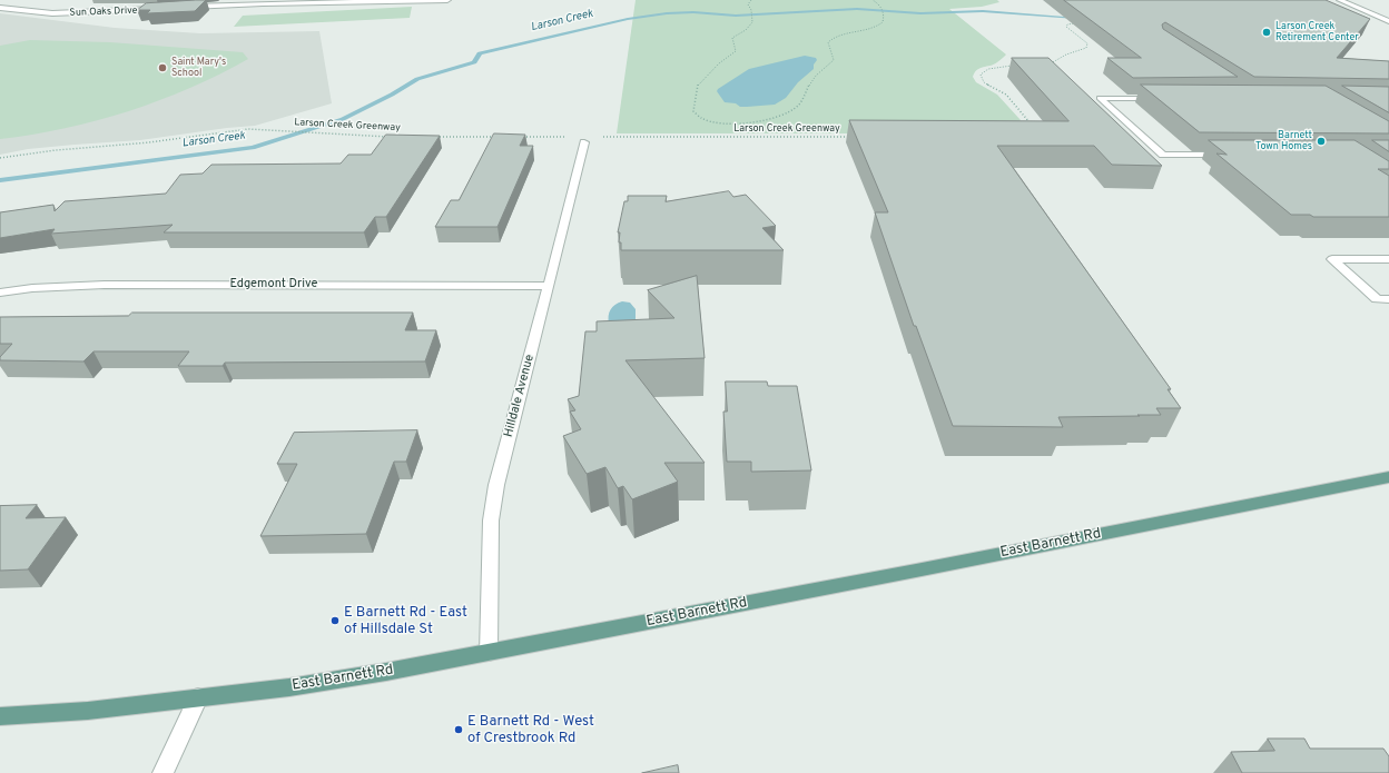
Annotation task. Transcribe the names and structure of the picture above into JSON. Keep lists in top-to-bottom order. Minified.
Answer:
{"streets":{"main road":["East Barnett Rd"],"street":["Sun Oaks Drive","Edgemont Drive","Hilldale Avenue"],"path":["Larson Creek Greenway"]},"crossings":[["Edgemont Drive","Hilldale Avenue"],["Hilldale Avenue","East Barnett Rd"]],"water":["Larson Creek"],"places":["Larson Creek Retirement Center","Saint Mary's School","Barnett Town Homes","E Barnett Rd - East of Hillsdale St","E Barnett Rd - West of Crestbrook Rd"]}
